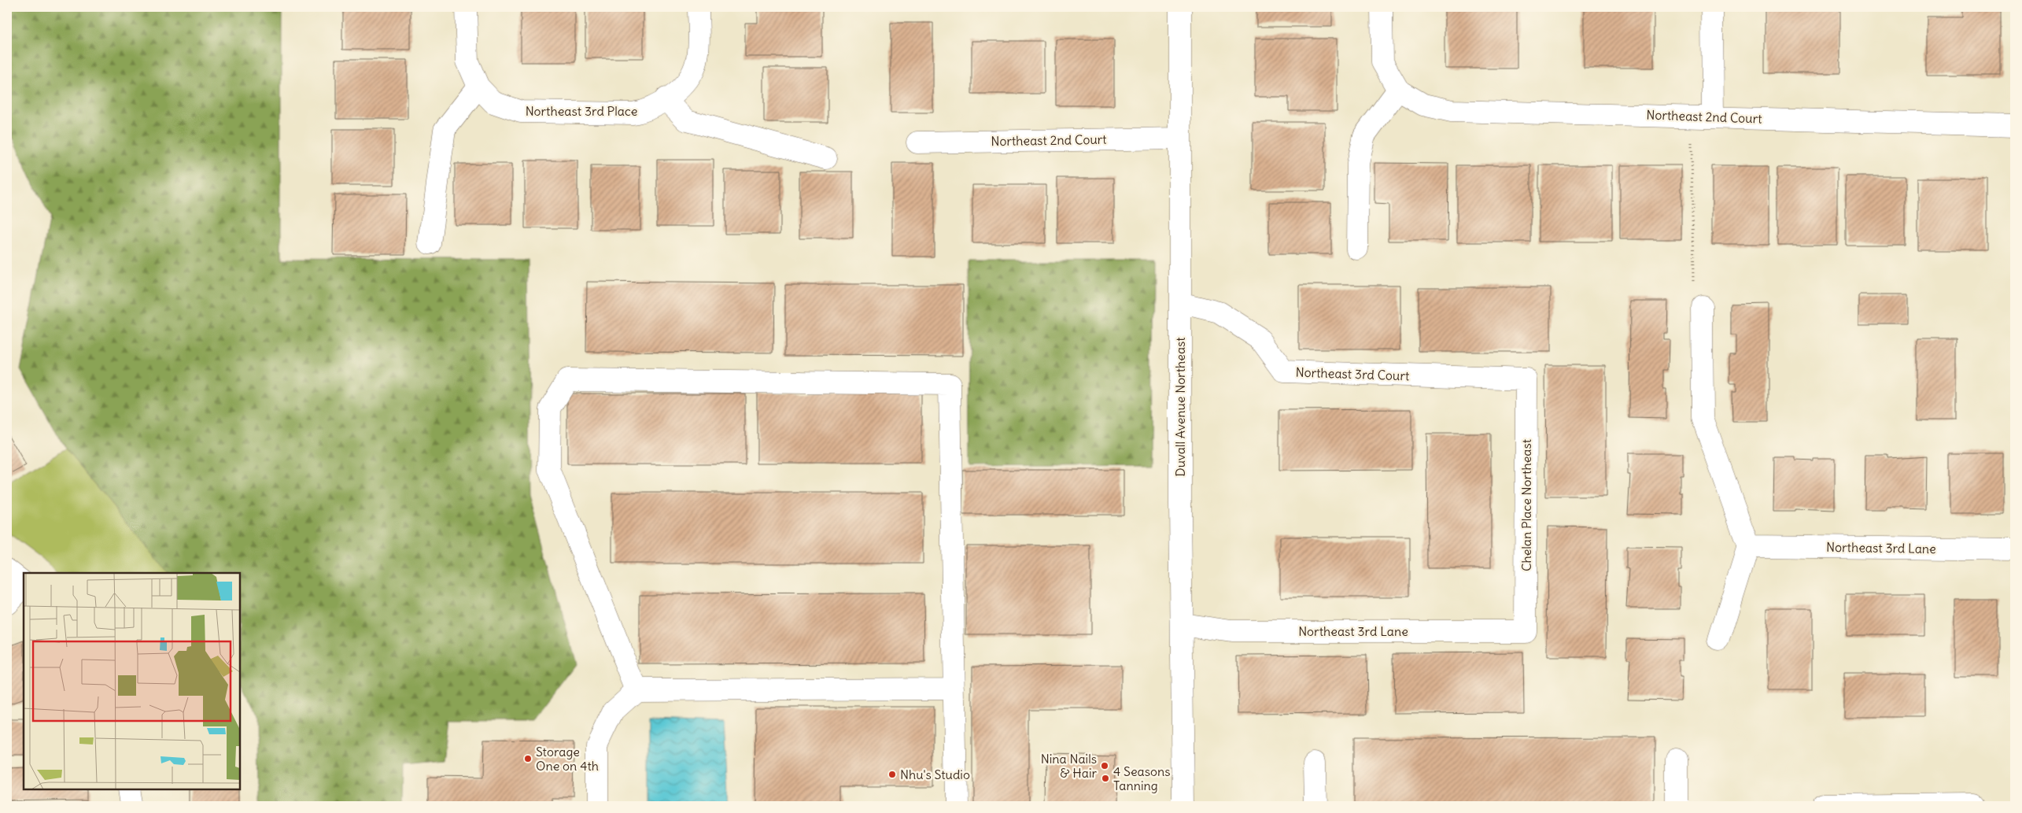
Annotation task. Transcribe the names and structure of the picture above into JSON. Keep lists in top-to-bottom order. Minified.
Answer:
{"streets":{"street":["Northeast 3rd Place","Northeast 2nd Court","Northeast 3rd Court","Duvall Avenue Northeast","Chelan Place Northeast","Northeast 3rd Lane"]},"crossings":[["Northeast 2nd Court","Duvall Avenue Northeast"],["Northeast 3rd Court","Duvall Avenue Northeast"],["Northeast 3rd Court","Chelan Place Northeast"],["Duvall Avenue Northeast","Northeast 3rd Lane"],["Chelan Place Northeast","Northeast 3rd Lane"]],"places":["Storage One on 4th","Nina Nails & Hair","Nhu's Studio","4 Seasons Tanning"]}
